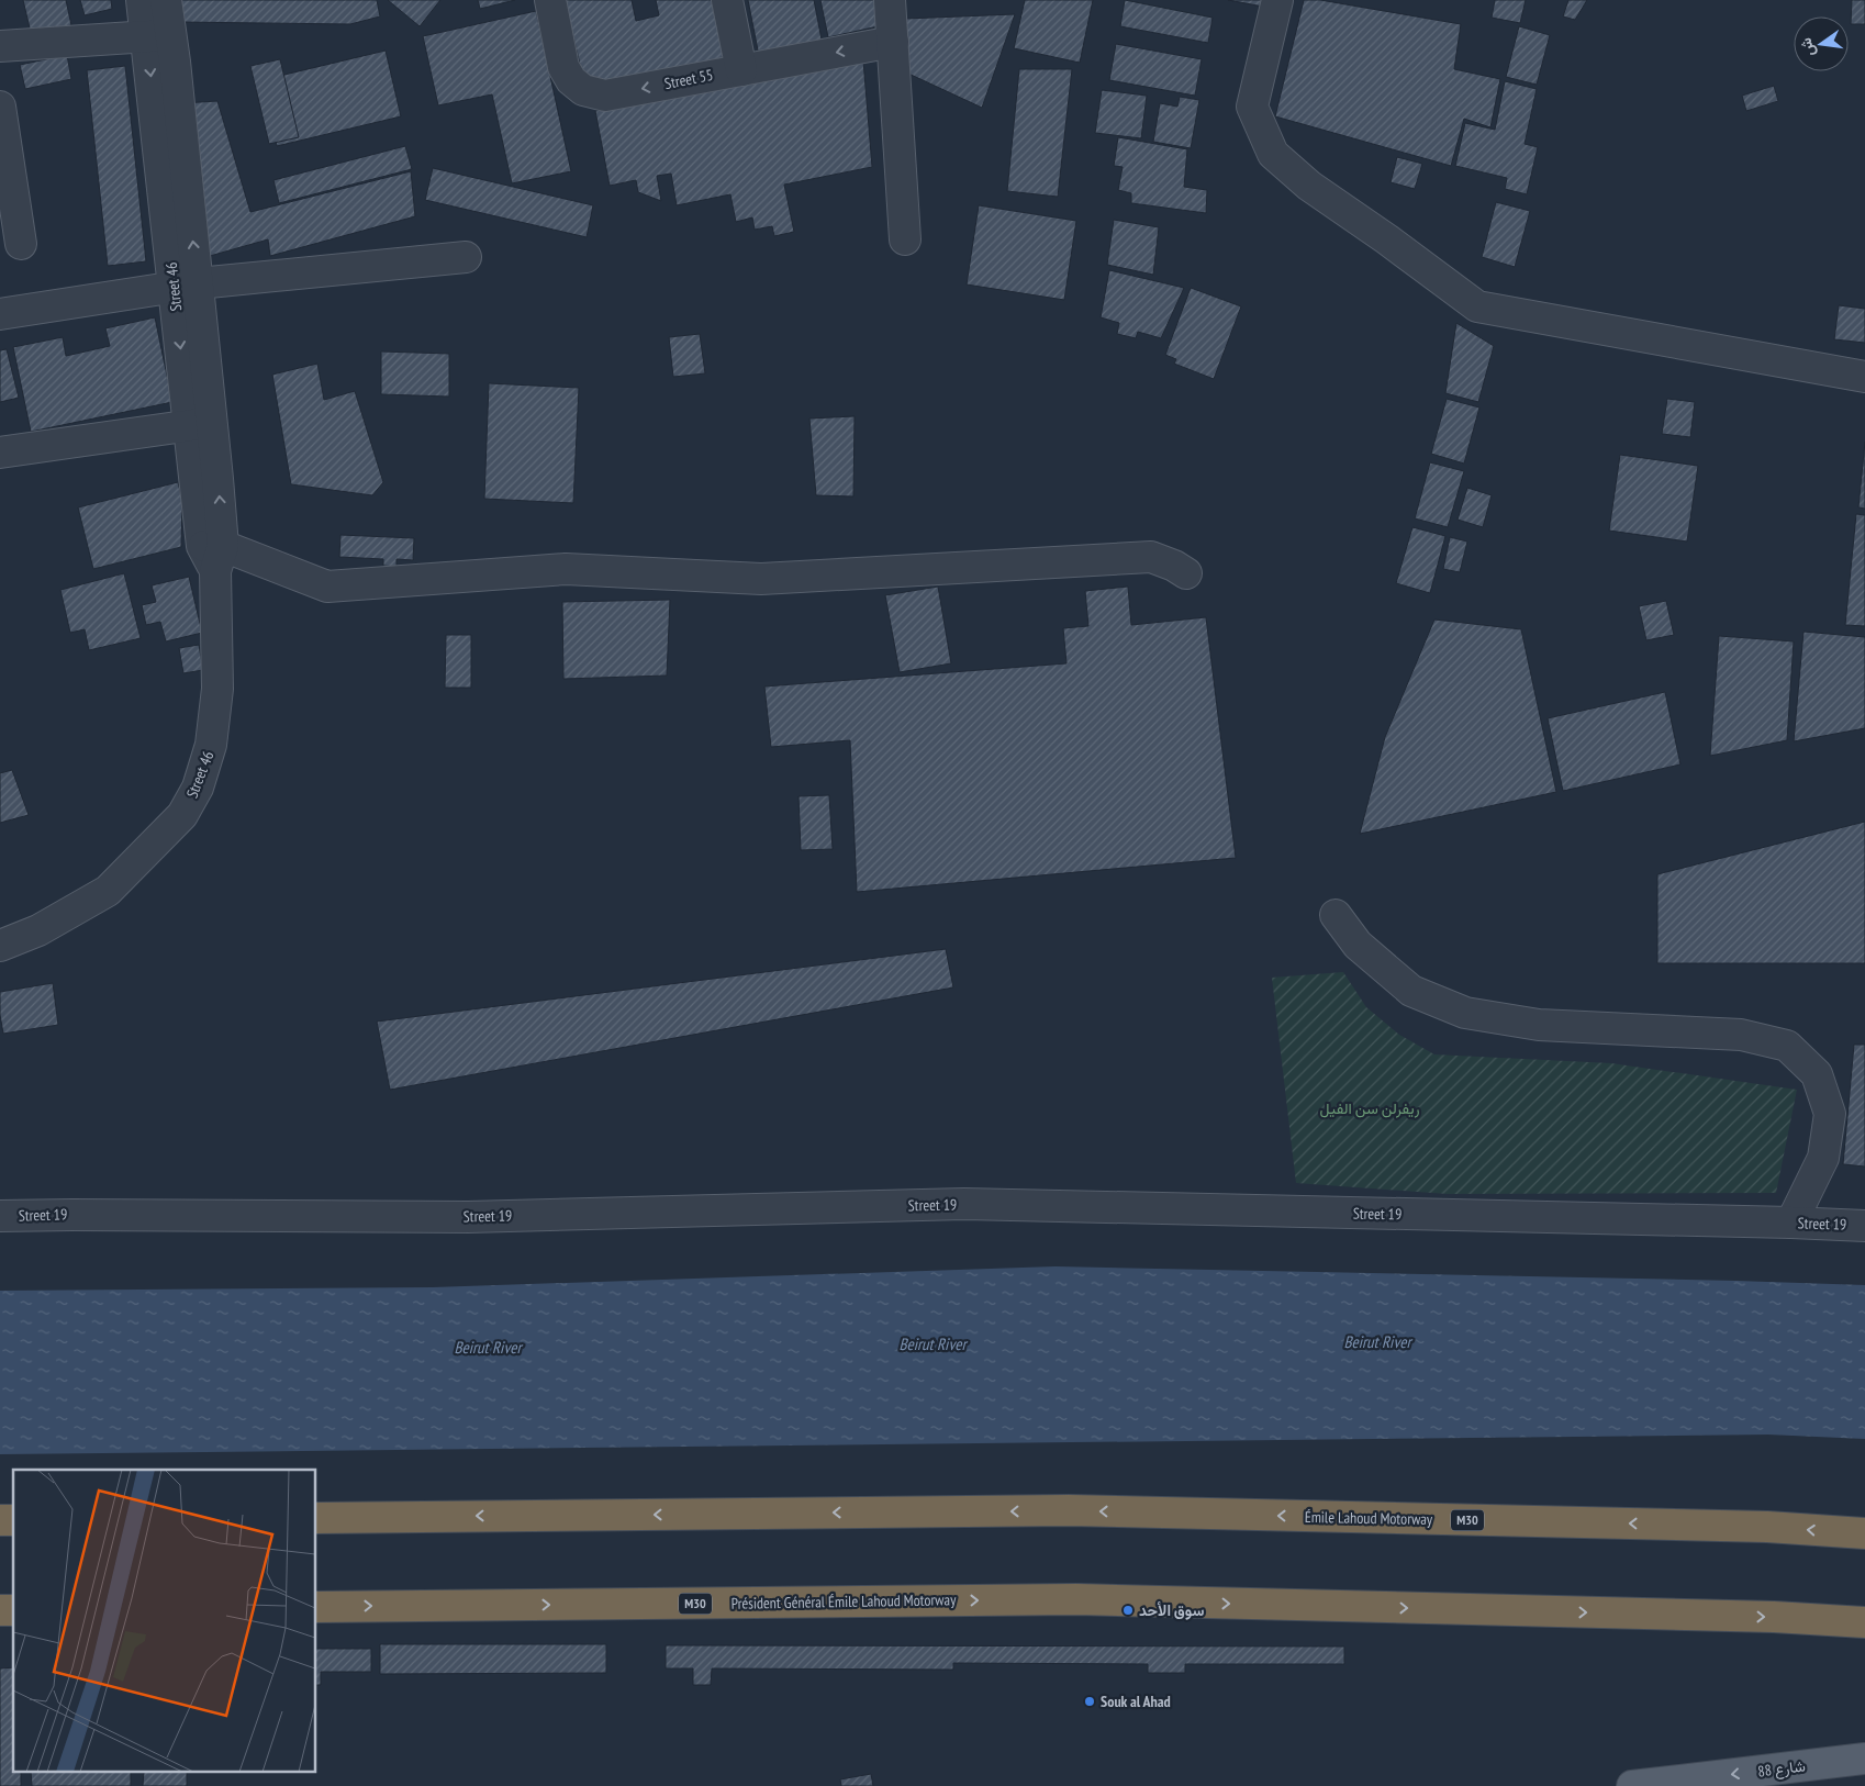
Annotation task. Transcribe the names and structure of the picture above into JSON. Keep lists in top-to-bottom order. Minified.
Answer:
{"streets":{"highway":["Émile Lahoud Motorway","M30","Président Général Émile Lahoud Motorway"],"main road":["شارع 88"],"street":["Street 55","Street 46","Street 19"]},"one_way":["Street 55","Émile Lahoud Motorway","Président Général Émile Lahoud Motorway","شارع 88"],"water":["Beirut River"],"parks":["ريفرلن سن الفيل"],"places":["سوق الأحد","Souk al Ahad"],"north":"left"}
